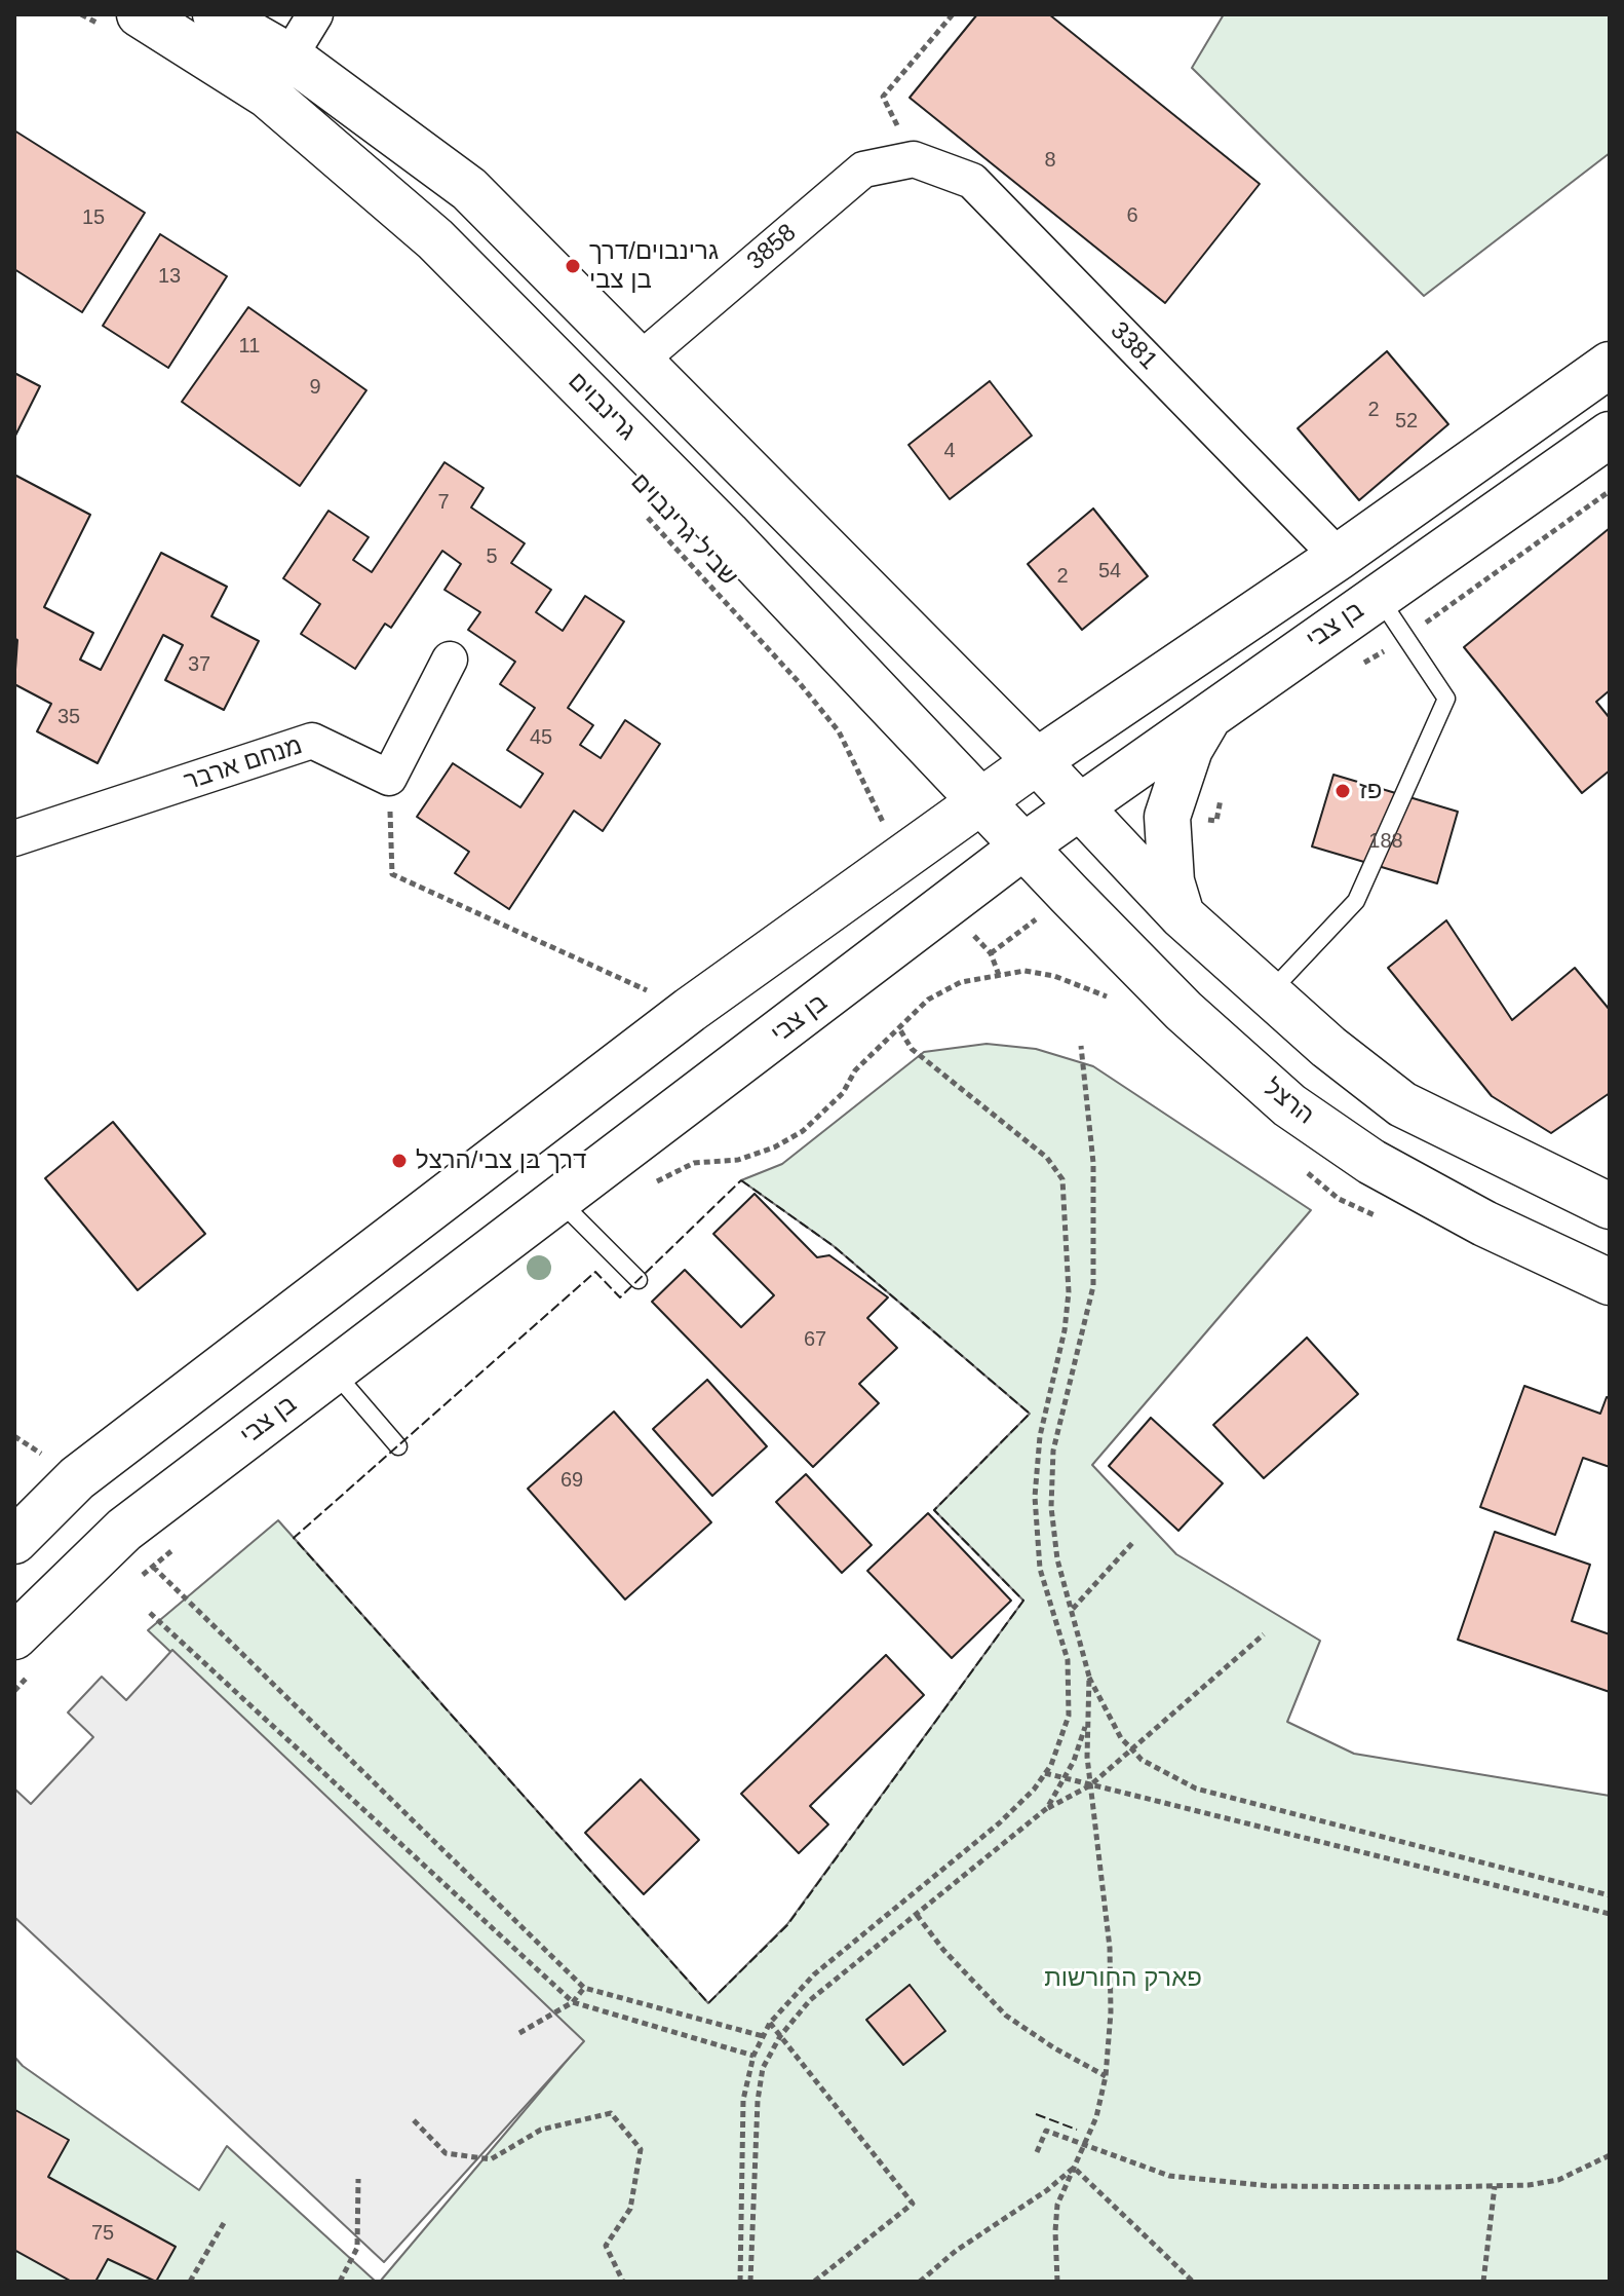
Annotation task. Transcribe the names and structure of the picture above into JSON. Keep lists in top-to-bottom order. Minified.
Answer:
{"streets":{"main road":["גרינבוים","בן צבי","הרצל"],"street":["3858","3381","מנחם ארבר"],"path":["שביל גרינבוים"]},"crossings":[["3858","3381"],["גרינבוים","בן צבי"],["גרינבוים","הרצל"],["בן צבי","הרצל"]],"parks":["פארק החורשות"],"places":["גרינבוים/דרך בן צבי","פז","דרך בן צבי/הרצל"],"house_numbers":["8","6","15","13","11","9","2","52","4","7","5","54","2","37","35","45","188","67","69","75"]}
